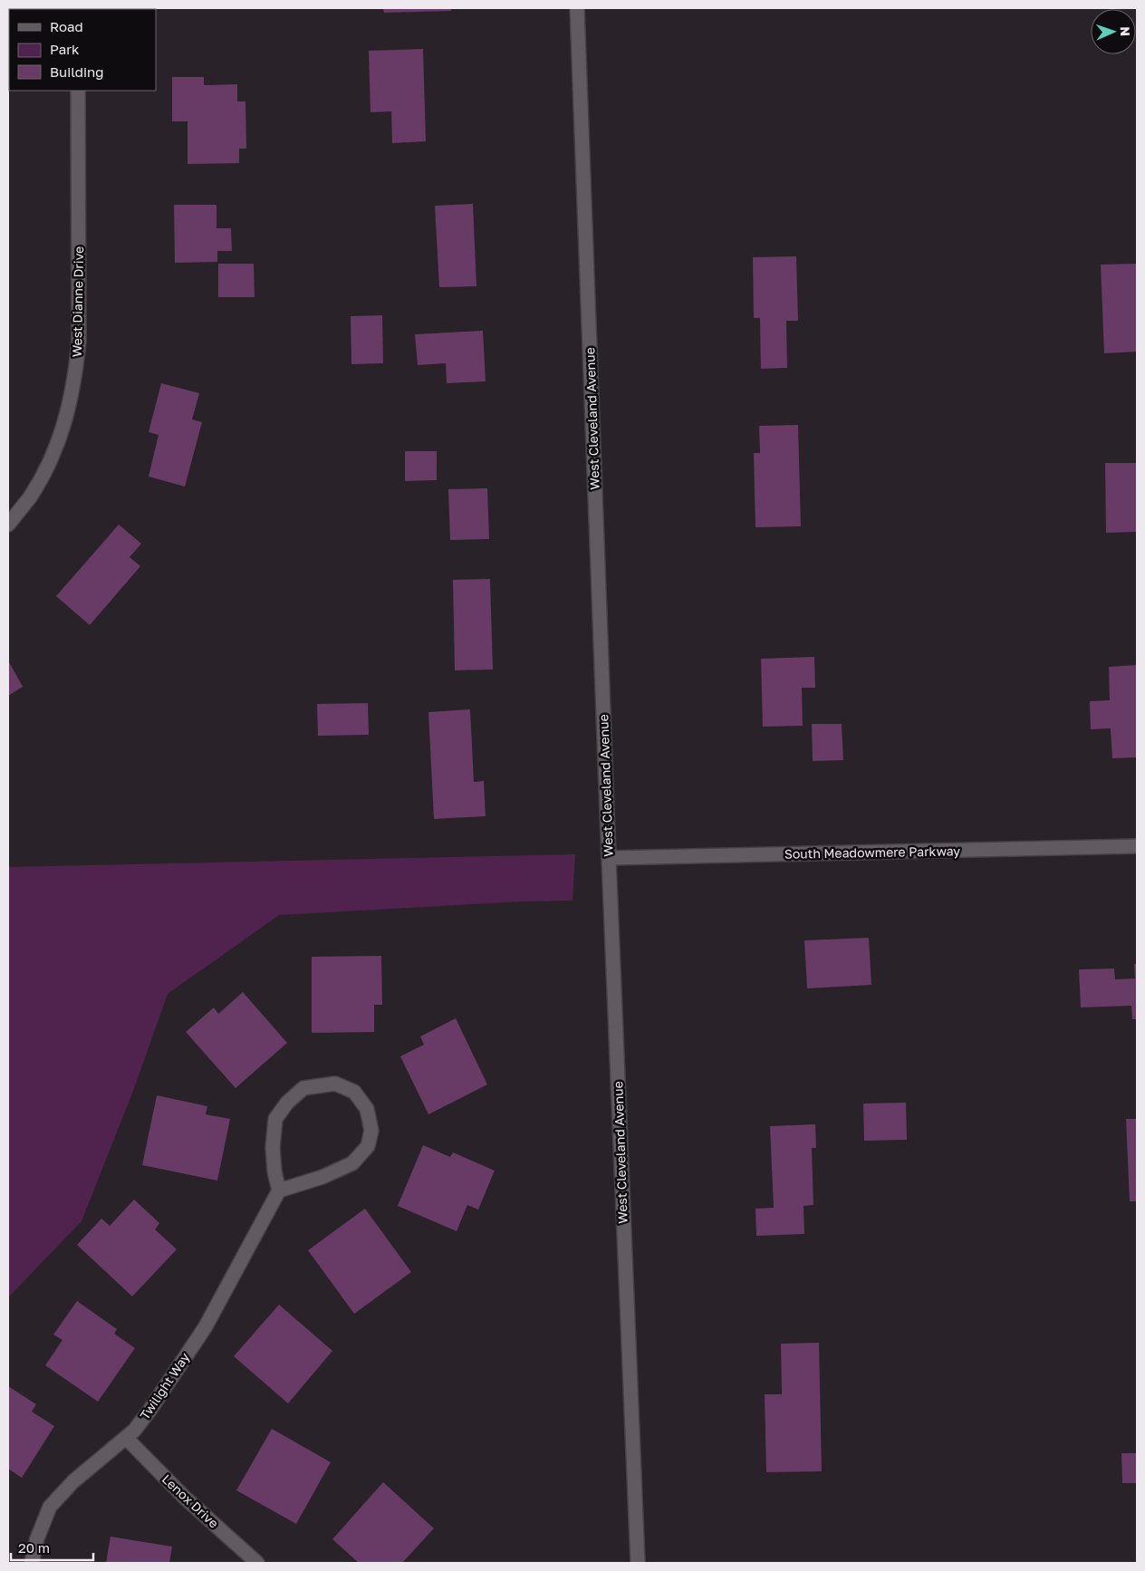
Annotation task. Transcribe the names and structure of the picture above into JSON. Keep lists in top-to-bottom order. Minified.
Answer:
{"streets":{"street":["West Dianne Drive","West Cleveland Avenue","South Meadowmere Parkway","Twilight Way","Lenox Drive"]},"crossings":[["West Cleveland Avenue","South Meadowmere Parkway"],["Twilight Way","Lenox Drive"]],"legend":["Road","Park","Building"],"scale_bar":"20 m","north":"right"}
